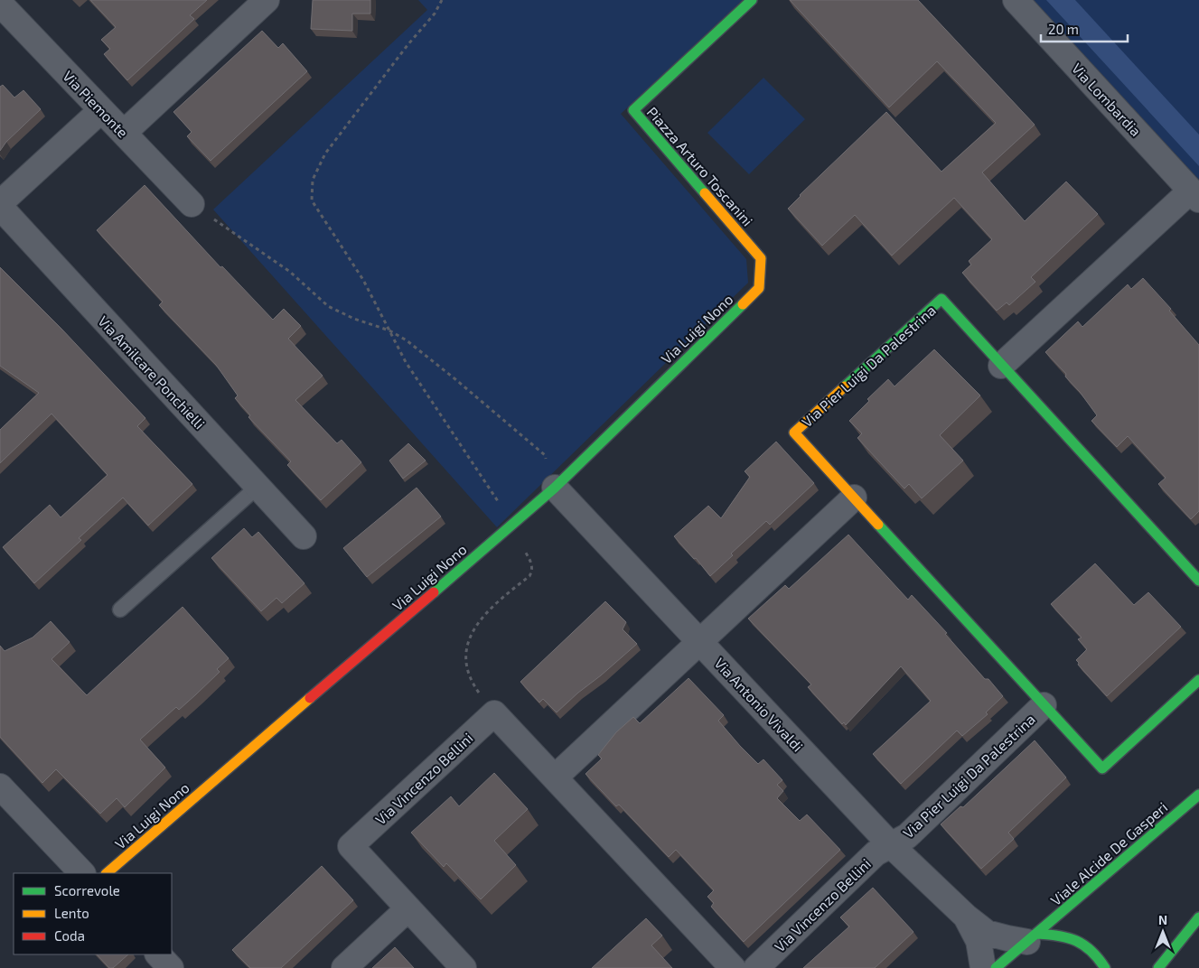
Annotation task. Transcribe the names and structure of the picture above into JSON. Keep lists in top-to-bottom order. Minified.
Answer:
{"streets":{"street":["Via Lombardia","Via Piemonte","Piazza Arturo Toscanini","Via Luigi Nono","Via Pier Luigi Da Palestrina","Via Amilcare Ponchielli","Via Antonio Vivaldi","Via Vincenzo Bellini","Viale Alcide De Gasperi"]},"crossings":[["Piazza Arturo Toscanini","Via Luigi Nono"],["Via Luigi Nono","Via Antonio Vivaldi"],["Via Pier Luigi Da Palestrina","Via Antonio Vivaldi"],["Via Pier Luigi Da Palestrina","Via Vincenzo Bellini"],["Via Antonio Vivaldi","Via Vincenzo Bellini"],["Via Antonio Vivaldi","Viale Alcide De Gasperi"]],"legend":["Scorrevole","Lento","Coda"],"scale_bar":"20 m","north":"top"}
